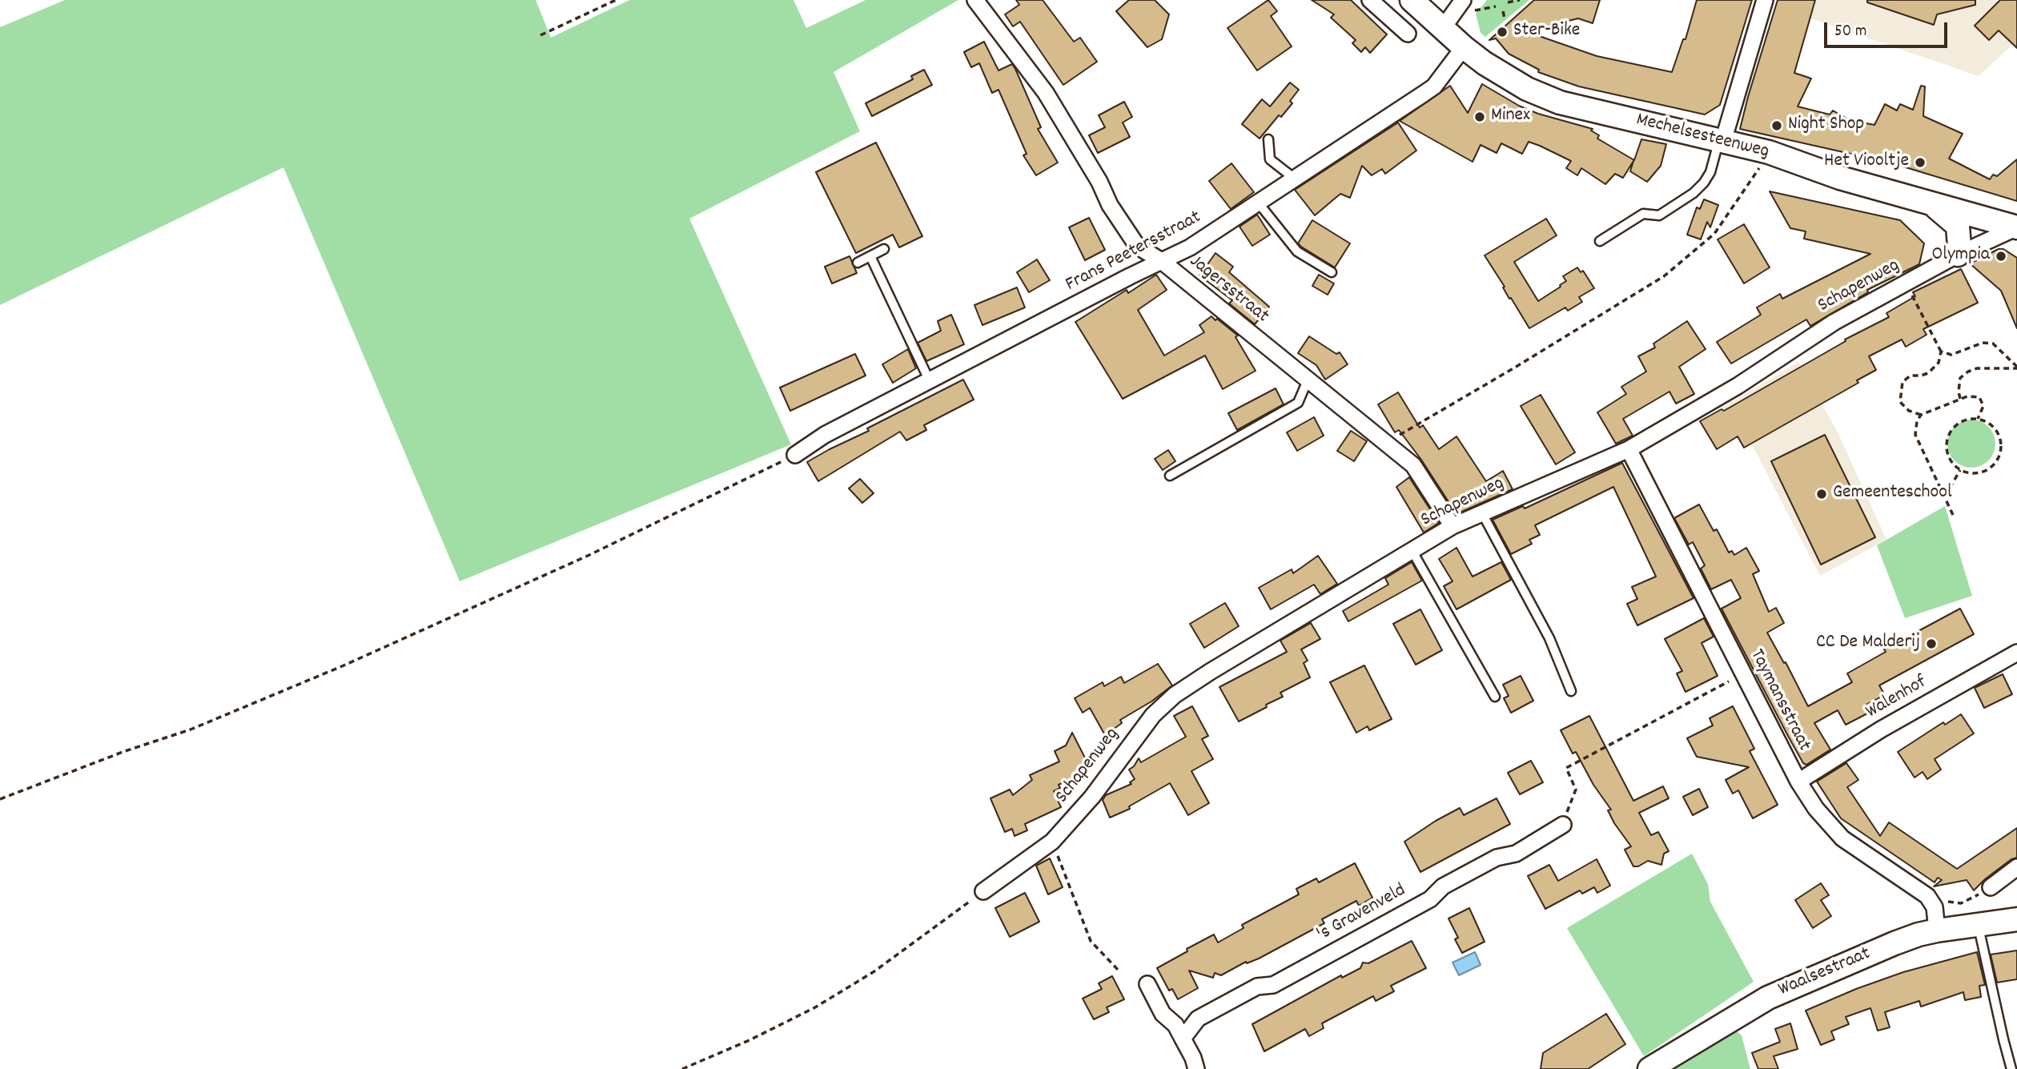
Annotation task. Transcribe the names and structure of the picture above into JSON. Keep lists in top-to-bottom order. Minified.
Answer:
{"streets":{"main road":["Mechelsesteenweg","Waalsestraat"],"street":["Frans Peetersstraat","Schapenweg","Jagersstraat","Walenhof","Taymansstraat","'s Gravenveld"]},"crossings":[["Mechelsesteenweg","Frans Peetersstraat"],["Mechelsesteenweg","Schapenweg"],["Frans Peetersstraat","Jagersstraat"],["Schapenweg","Jagersstraat"],["Schapenweg","Taymansstraat"],["Walenhof","Taymansstraat"]],"places":["Ster-Bike","Minex","Night Shop","Het Viooltje","Olympia","Gemeenteschool","CC De Malderij"],"scale_bar":"50 m"}
